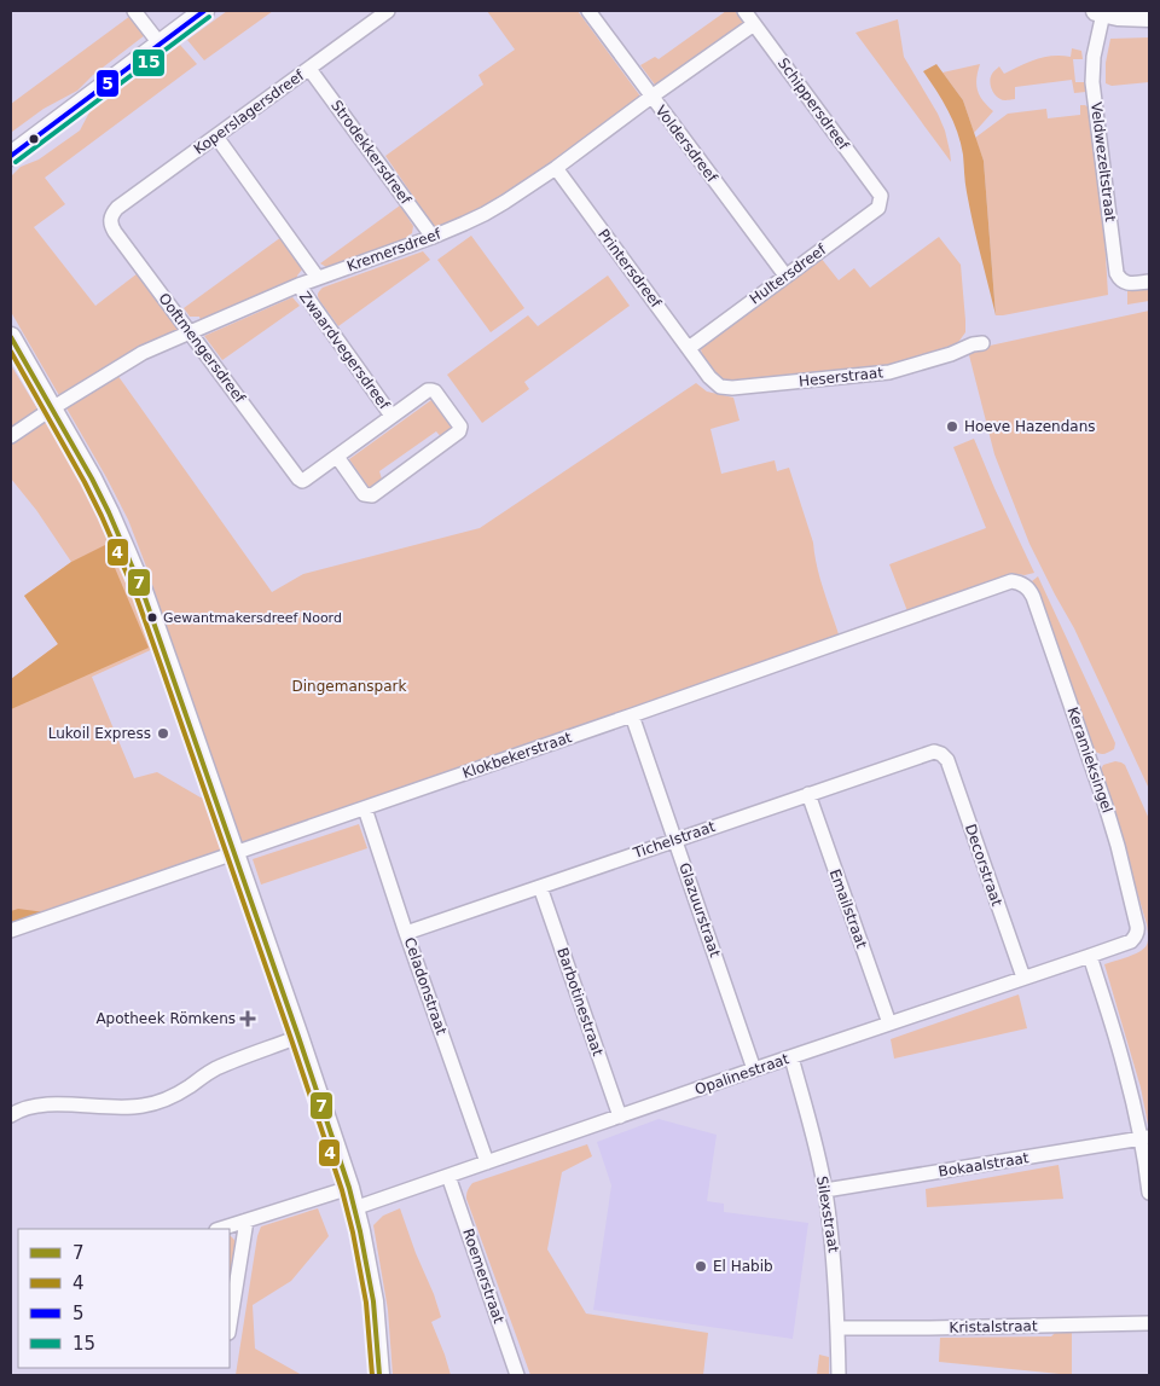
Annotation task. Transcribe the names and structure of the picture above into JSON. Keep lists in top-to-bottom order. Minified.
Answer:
{"streets":{"street":["Schippersdreef","Koperslagersdreef","Voldersdreef","Strodekkersdreef","Veldwezeltstraat","Kremersdreef","Printersdreef","Hultersdreef","Ooftmengersdreef","Zwaardvegersdreef","Heserstraat","Klokbekerstraat","Keramieksingel","Tichelstraat","Decorstraat","Emailstraat","Glazuurstraat","Celadonstraat","Barbotinestraat","Opalinestraat","Bokaalstraat","Silexstraat","Roemerstraat","Kristalstraat"]},"crossings":[["Schippersdreef","Kremersdreef"],["Schippersdreef","Hultersdreef"],["Koperslagersdreef","Strodekkersdreef"],["Koperslagersdreef","Ooftmengersdreef"],["Koperslagersdreef","Zwaardvegersdreef"],["Voldersdreef","Kremersdreef"],["Voldersdreef","Hultersdreef"],["Strodekkersdreef","Kremersdreef"],["Kremersdreef","Printersdreef"],["Kremersdreef","Ooftmengersdreef"],["Kremersdreef","Zwaardvegersdreef"],["Printersdreef","Hultersdreef"],["Printersdreef","Heserstraat"],["Klokbekerstraat","Keramieksingel"],["Klokbekerstraat","Glazuurstraat"],["Klokbekerstraat","Celadonstraat"],["Keramieksingel","Opalinestraat"],["Tichelstraat","Decorstraat"],["Tichelstraat","Emailstraat"],["Tichelstraat","Glazuurstraat"],["Tichelstraat","Celadonstraat"],["Tichelstraat","Barbotinestraat"],["Decorstraat","Opalinestraat"],["Emailstraat","Opalinestraat"],["Glazuurstraat","Opalinestraat"],["Celadonstraat","Opalinestraat"],["Barbotinestraat","Opalinestraat"],["Opalinestraat","Silexstraat"],["Opalinestraat","Roemerstraat"],["Bokaalstraat","Silexstraat"],["Silexstraat","Kristalstraat"]],"parks":["Dingemanspark"],"places":{"other":["Hoeve Hazendans","Gewantmakersdreef Noord","Lukoil Express","El Habib"],"health":["Apotheek Römkens"]},"lines":["transit line 5","transit line 15","transit line 7","transit line 4"],"legend":["7","4","5","15"]}
